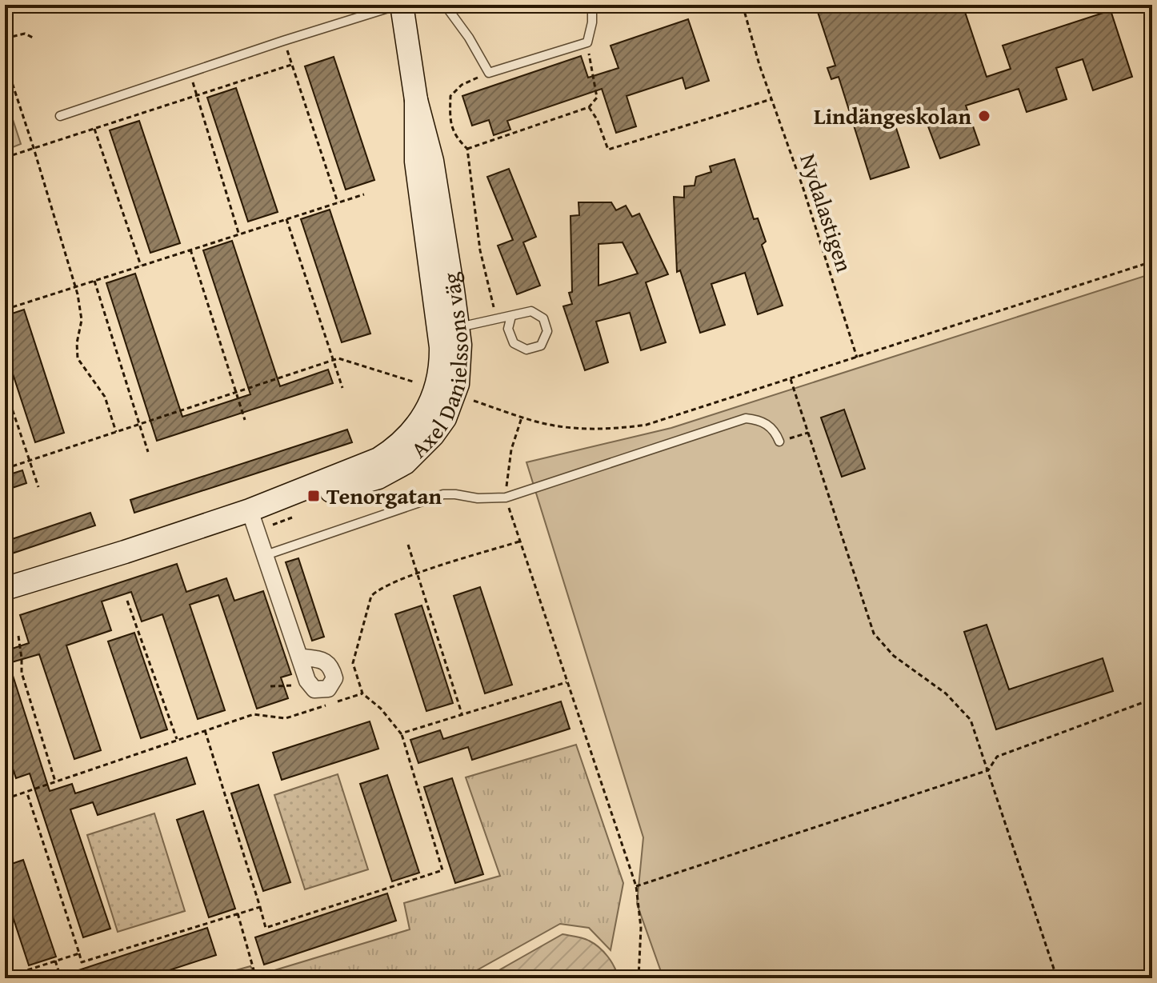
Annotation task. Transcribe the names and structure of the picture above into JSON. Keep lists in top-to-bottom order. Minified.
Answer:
{"streets":{"street":["Axel Danielssons väg"],"path":["Nydalastigen"]},"places":{"other":["Lindängeskolan"],"transit":["Tenorgatan"]}}
